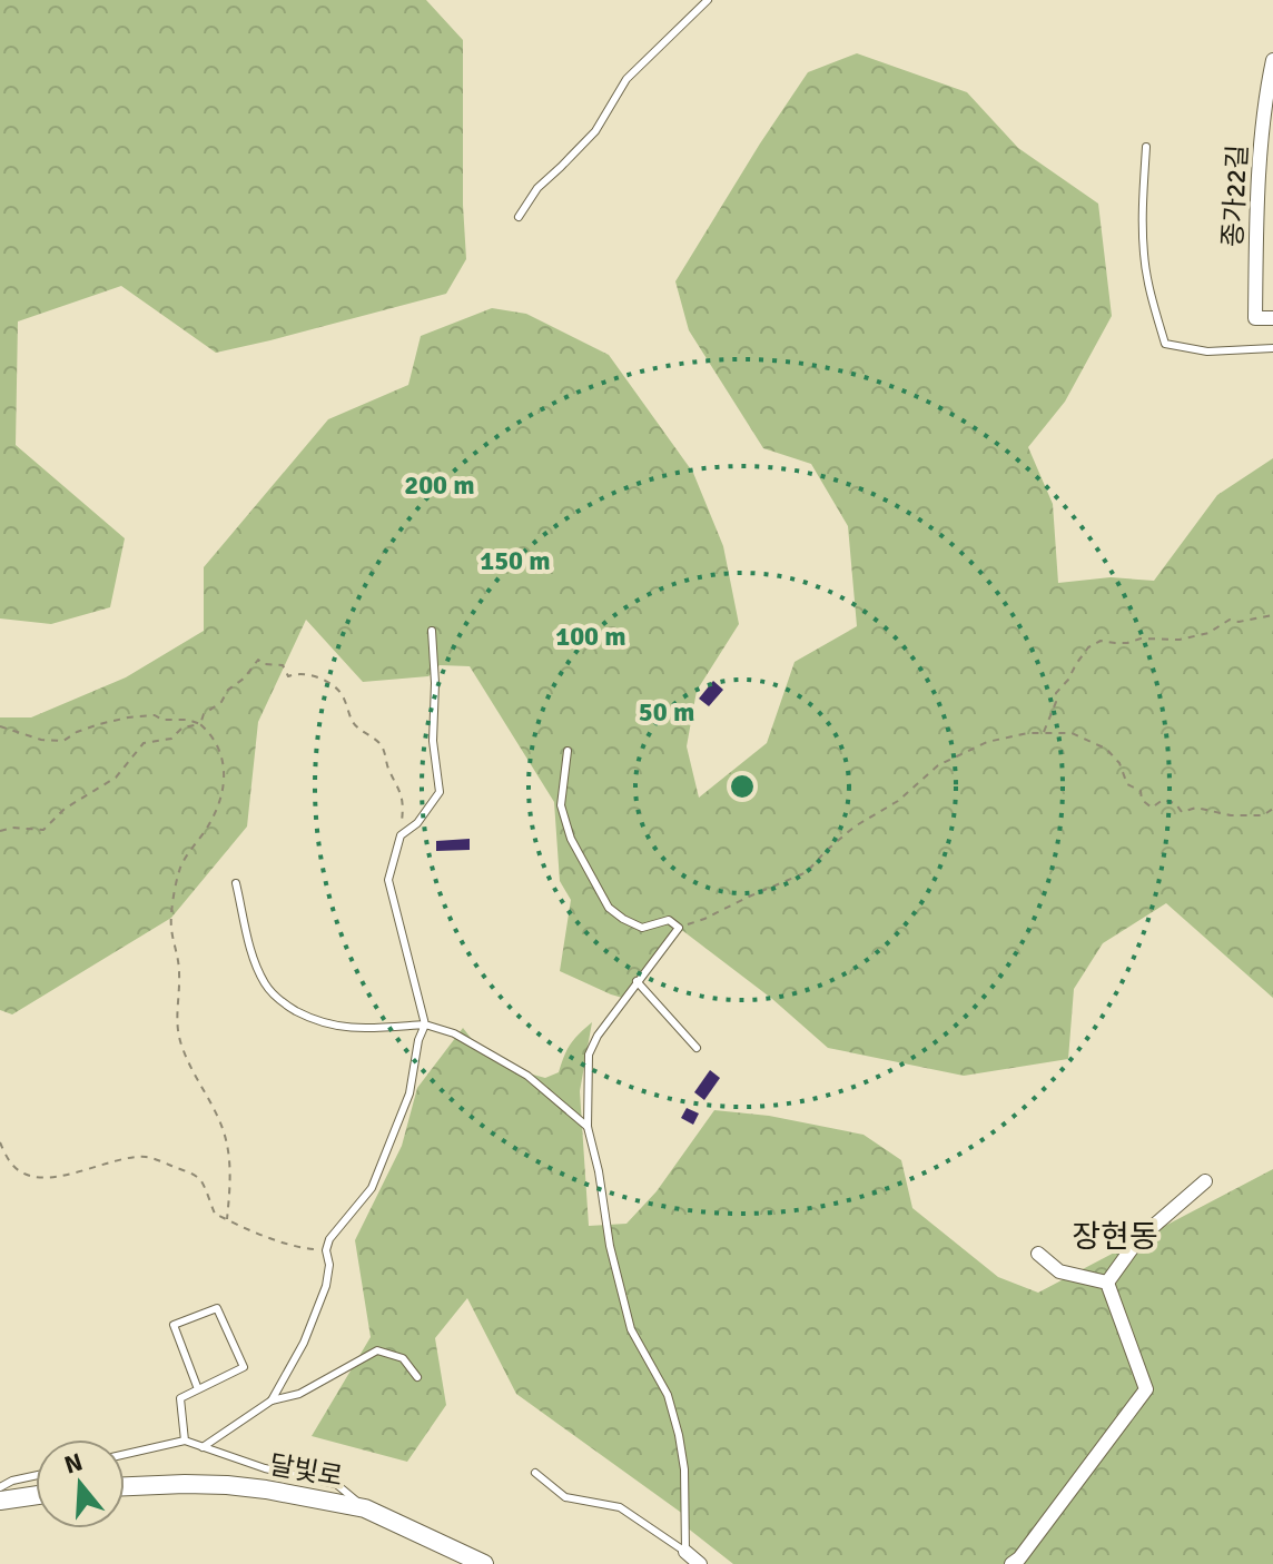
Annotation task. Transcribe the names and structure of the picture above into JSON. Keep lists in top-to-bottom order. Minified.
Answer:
{"streets":{"main road":["달빛로"],"street":["종가22길"]},"districts":["장현동"],"north":"top","rings":["200 m","150 m","100 m","50 m"]}
